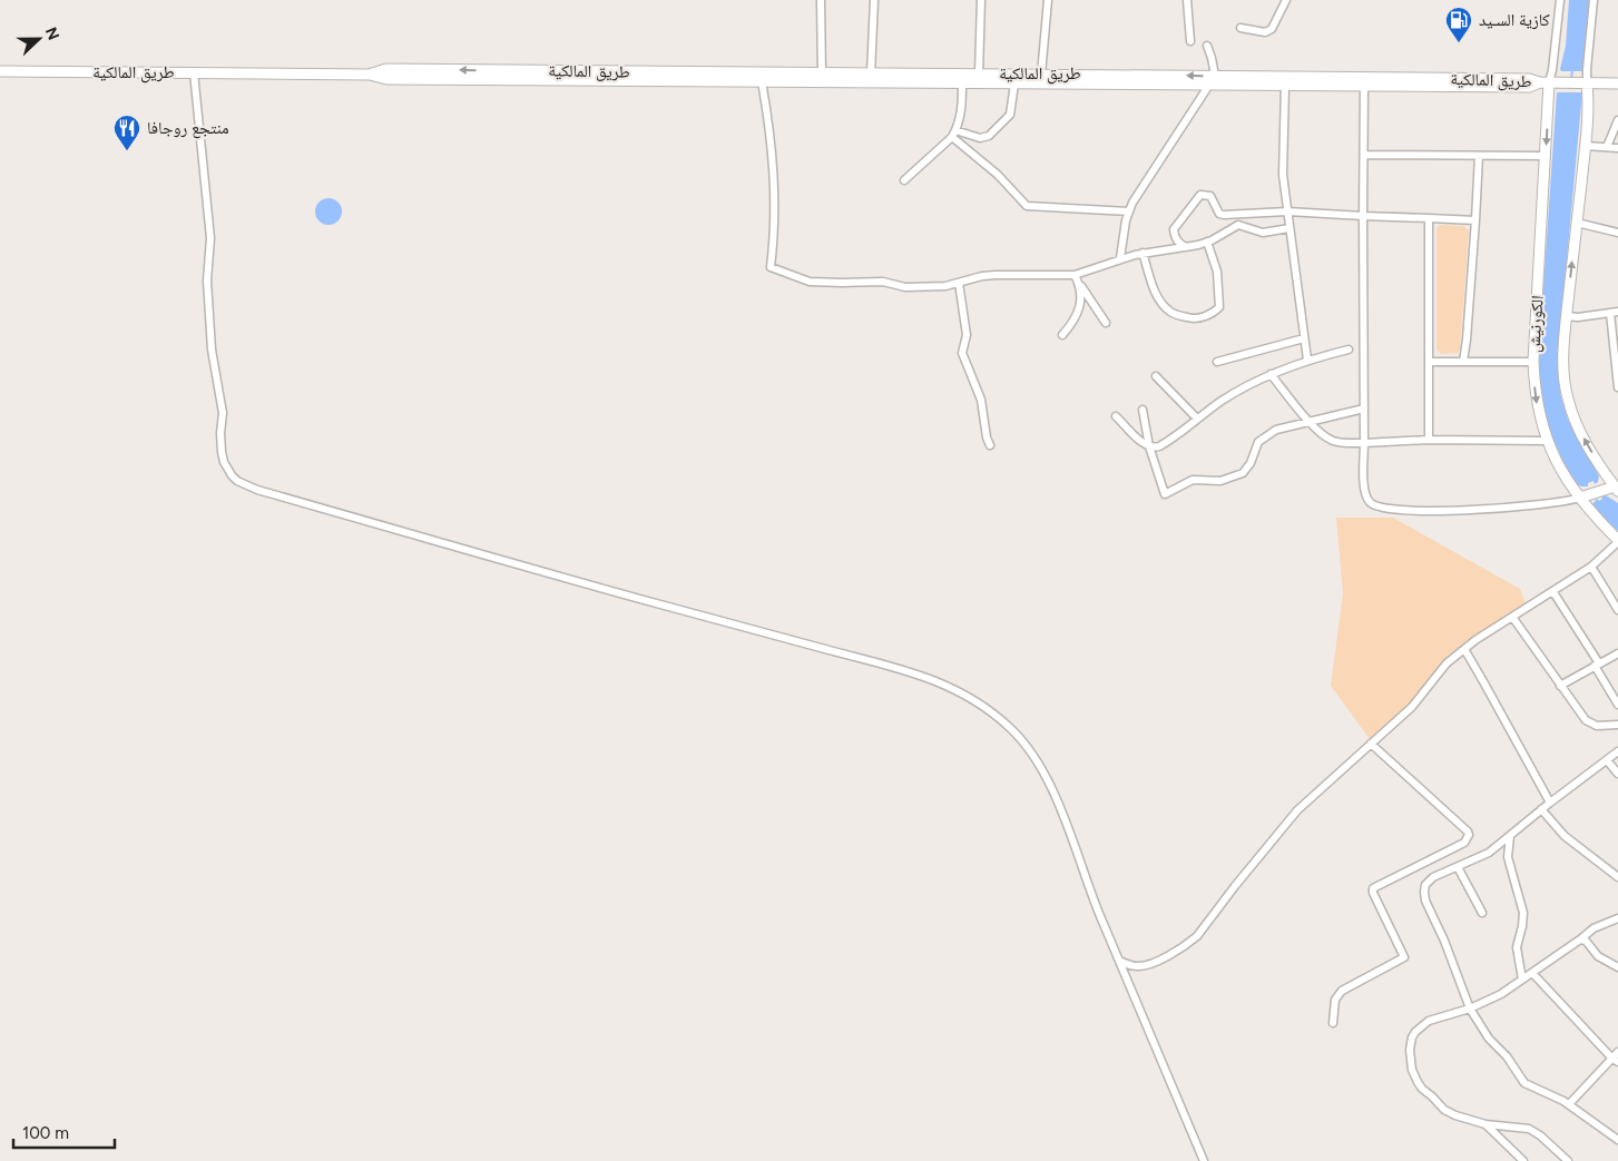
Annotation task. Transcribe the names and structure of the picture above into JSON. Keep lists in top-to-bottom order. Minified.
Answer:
{"streets":{"main road":["طريق المالكية","الكورنيش"]},"crossings":[["طريق المالكية","الكورنيش"]],"places":{"fuel station":["كازية السـيد"],"restaurant":["منتجع روجافا"]},"scale_bar":"100 m","north":"right"}
